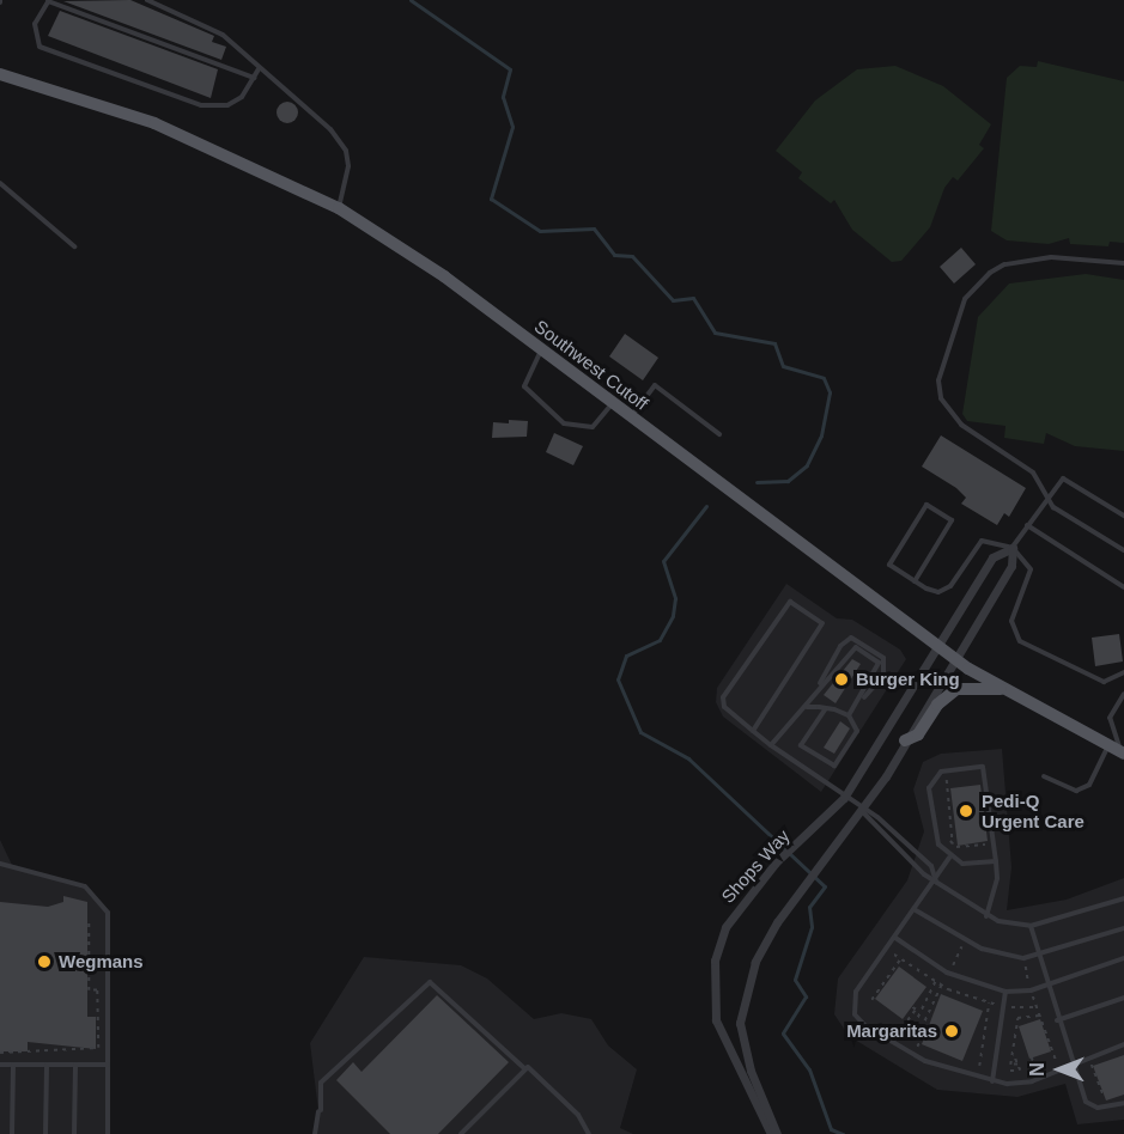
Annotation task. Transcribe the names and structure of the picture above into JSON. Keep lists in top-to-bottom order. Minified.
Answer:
{"streets":{"main road":["Southwest Cutoff"],"street":["Shops Way"]},"crossings":[["Southwest Cutoff","Shops Way"]],"places":["Burger King","Pedi-Q Urgent Care","Wegmans","Margaritas"],"north":"left"}
